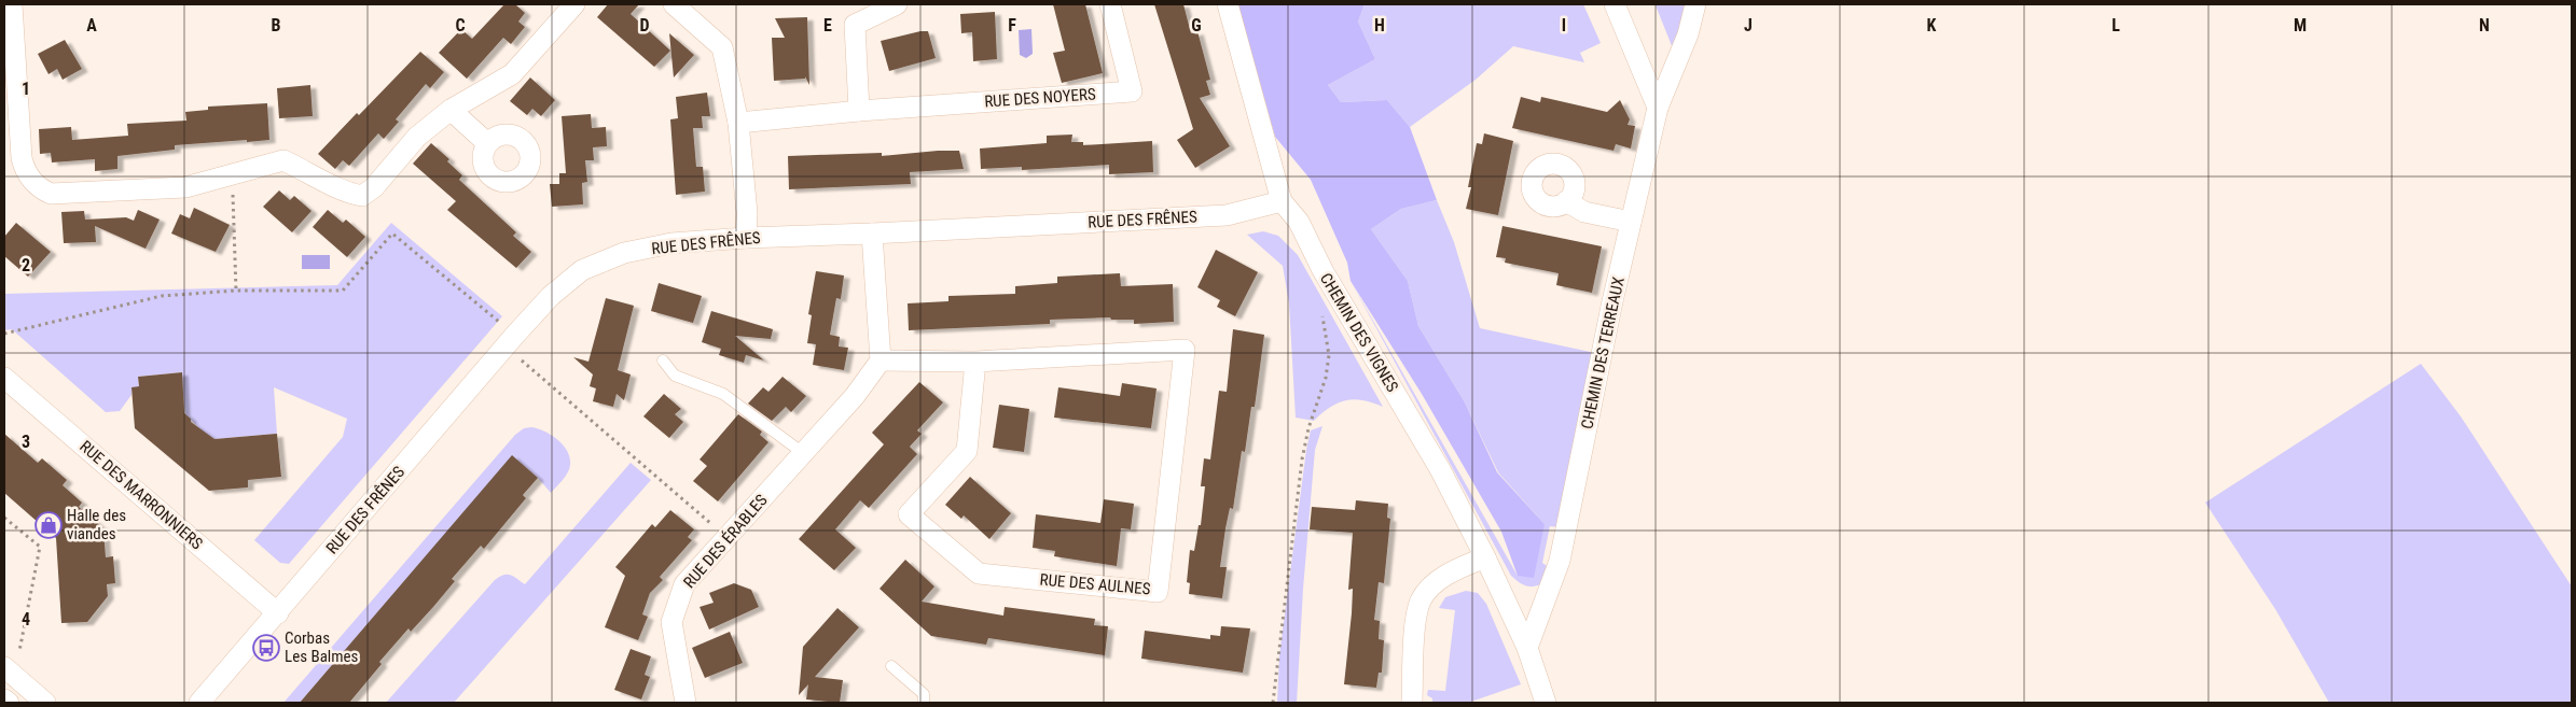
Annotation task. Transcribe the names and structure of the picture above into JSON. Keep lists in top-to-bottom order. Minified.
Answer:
{"streets":{"street":["RUE DES NOYERS","RUE DES FRÊNES","CHEMIN DES VIGNES","CHEMIN DES TERREAUX","RUE DES MARRONNIERS","RUE DES ÉRABLES","RUE DES AULNES"]},"crossings":[["RUE DES FRÊNES","CHEMIN DES VIGNES"],["RUE DES FRÊNES","RUE DES MARRONNIERS"],["CHEMIN DES VIGNES","CHEMIN DES TERREAUX"],["RUE DES ÉRABLES","RUE DES AULNES"]],"places":{"shop":["Halle des viandes"],"bus stop":["Corbas Les Balmes"]},"grid":{"columns":["A","B","C","D","E","F","G","H","I","J","K","L","M","N"],"rows":["1","2","3","4"]}}
